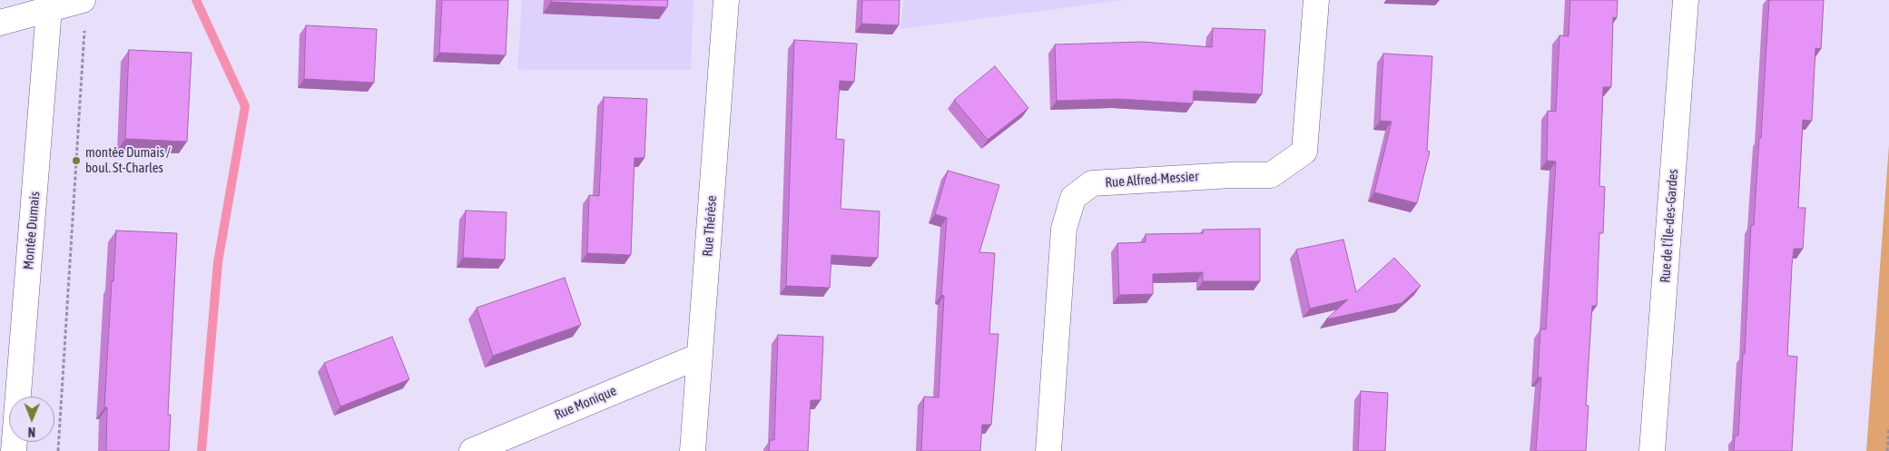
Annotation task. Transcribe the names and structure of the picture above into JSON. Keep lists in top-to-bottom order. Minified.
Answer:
{"streets":{"street":["Rue Alfred-Messier","Rue Thérèse","Rue de l'Île-des-Gardes","Montée Dumais","Rue Monique"]},"crossings":[["Rue Thérèse","Rue Monique"]],"places":["montée Dumais / boul. St-Charles"],"north":"bottom"}
